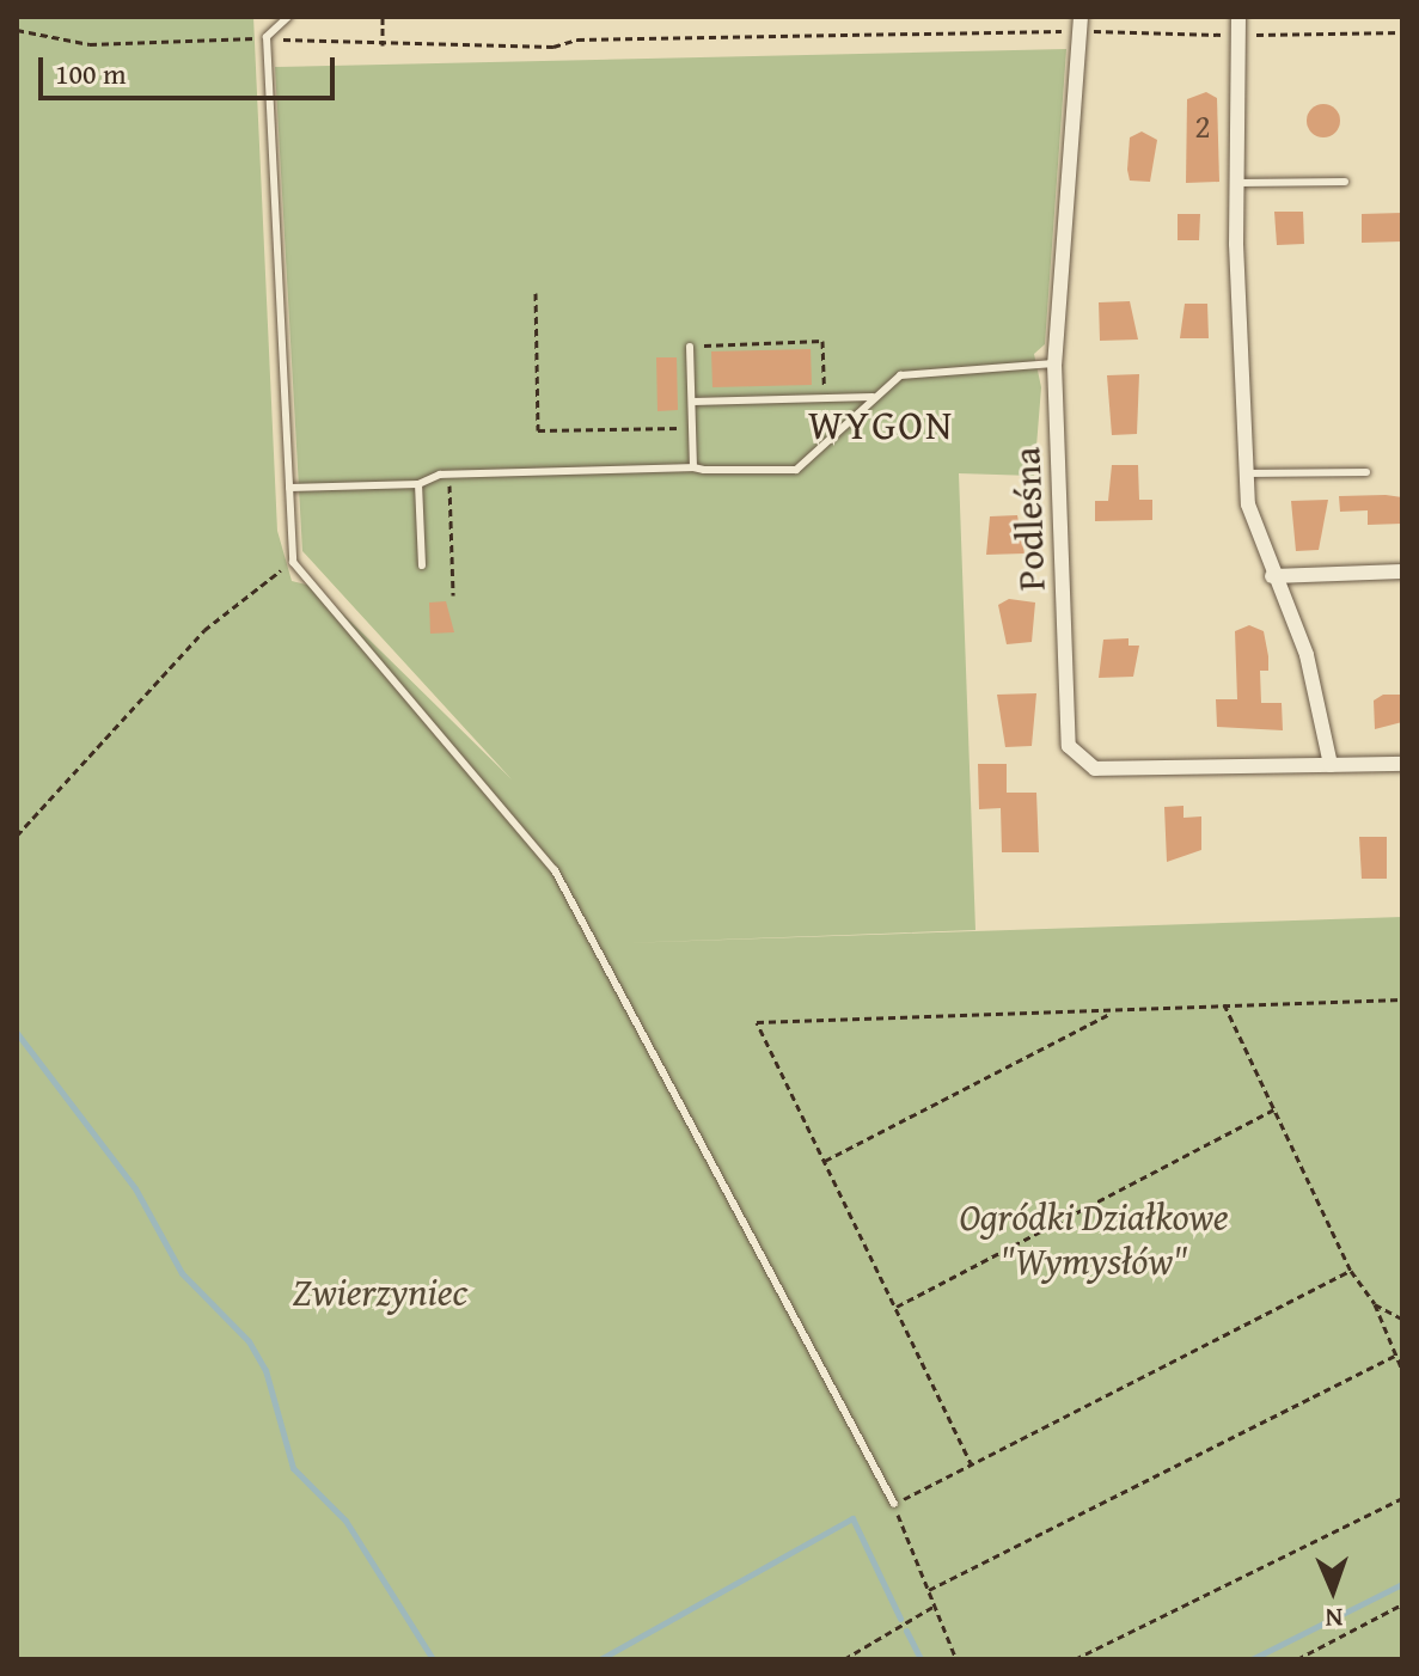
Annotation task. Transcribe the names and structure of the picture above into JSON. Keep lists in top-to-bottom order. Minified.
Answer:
{"streets":{"street":["Podleśna"]},"districts":["WYGON"],"parks":["Ogródki Działkowe \"Wymysłów\"","Zwierzyniec"],"house_numbers":["2"],"scale_bar":"100 m","north":"bottom"}
